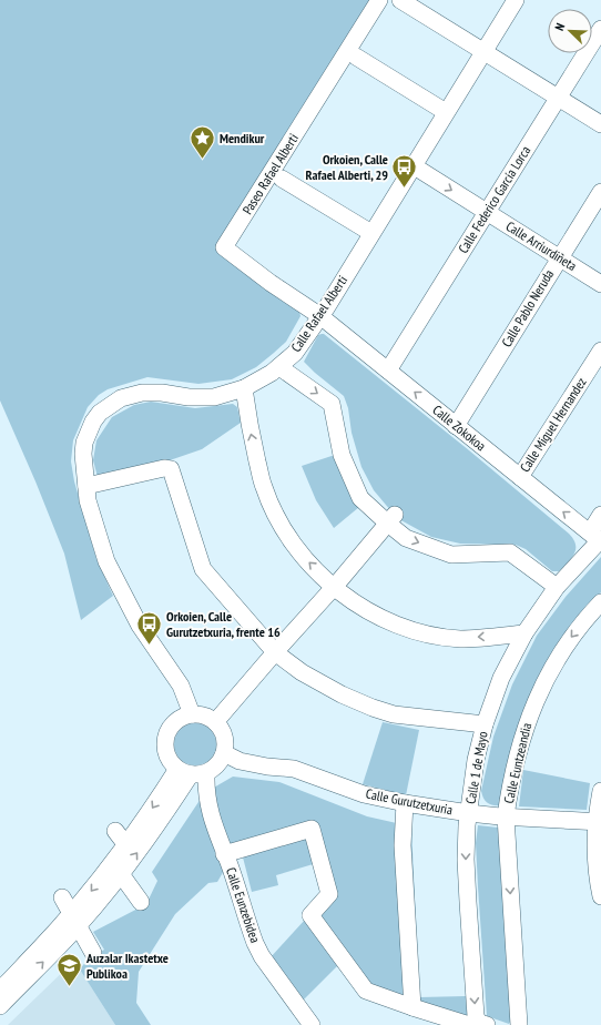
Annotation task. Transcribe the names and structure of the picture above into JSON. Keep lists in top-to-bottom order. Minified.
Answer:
{"streets":{"street":["Paseo Rafael Alberti","Calle Federico García Lorca","Calle Arriurdiñeta","Calle Pablo Neruda","Calle Rafael Alberti","Calle Miguel Hernandez","Calle Zokokoa","Calle Euntzeandia","Calle 1 de Mayo","Calle Gurutzetxuria","Calle Eunzebidea"]},"crossings":[["Paseo Rafael Alberti","Calle Rafael Alberti"],["Paseo Rafael Alberti","Calle Zokokoa"],["Calle Federico García Lorca","Calle Arriurdiñeta"],["Calle Federico García Lorca","Calle Zokokoa"],["Calle Arriurdiñeta","Calle Pablo Neruda"],["Calle Arriurdiñeta","Calle Rafael Alberti"],["Calle Pablo Neruda","Calle Zokokoa"],["Calle Rafael Alberti","Calle Zokokoa"],["Calle Miguel Hernandez","Calle Zokokoa"],["Calle Zokokoa","Calle 1 de Mayo"],["Calle Euntzeandia","Calle Gurutzetxuria"],["Calle 1 de Mayo","Calle Gurutzetxuria"],["Calle Gurutzetxuria","Calle Eunzebidea"]],"places":{"place":["Mendikur"],"bus stop":["Orkoien, Calle Rafael Alberti, 29","Orkoien, Calle Gurutzetxuria, frente 16"],"school or university":["Auzalar Ikastetxe Publikoa"]},"north":"top left"}
